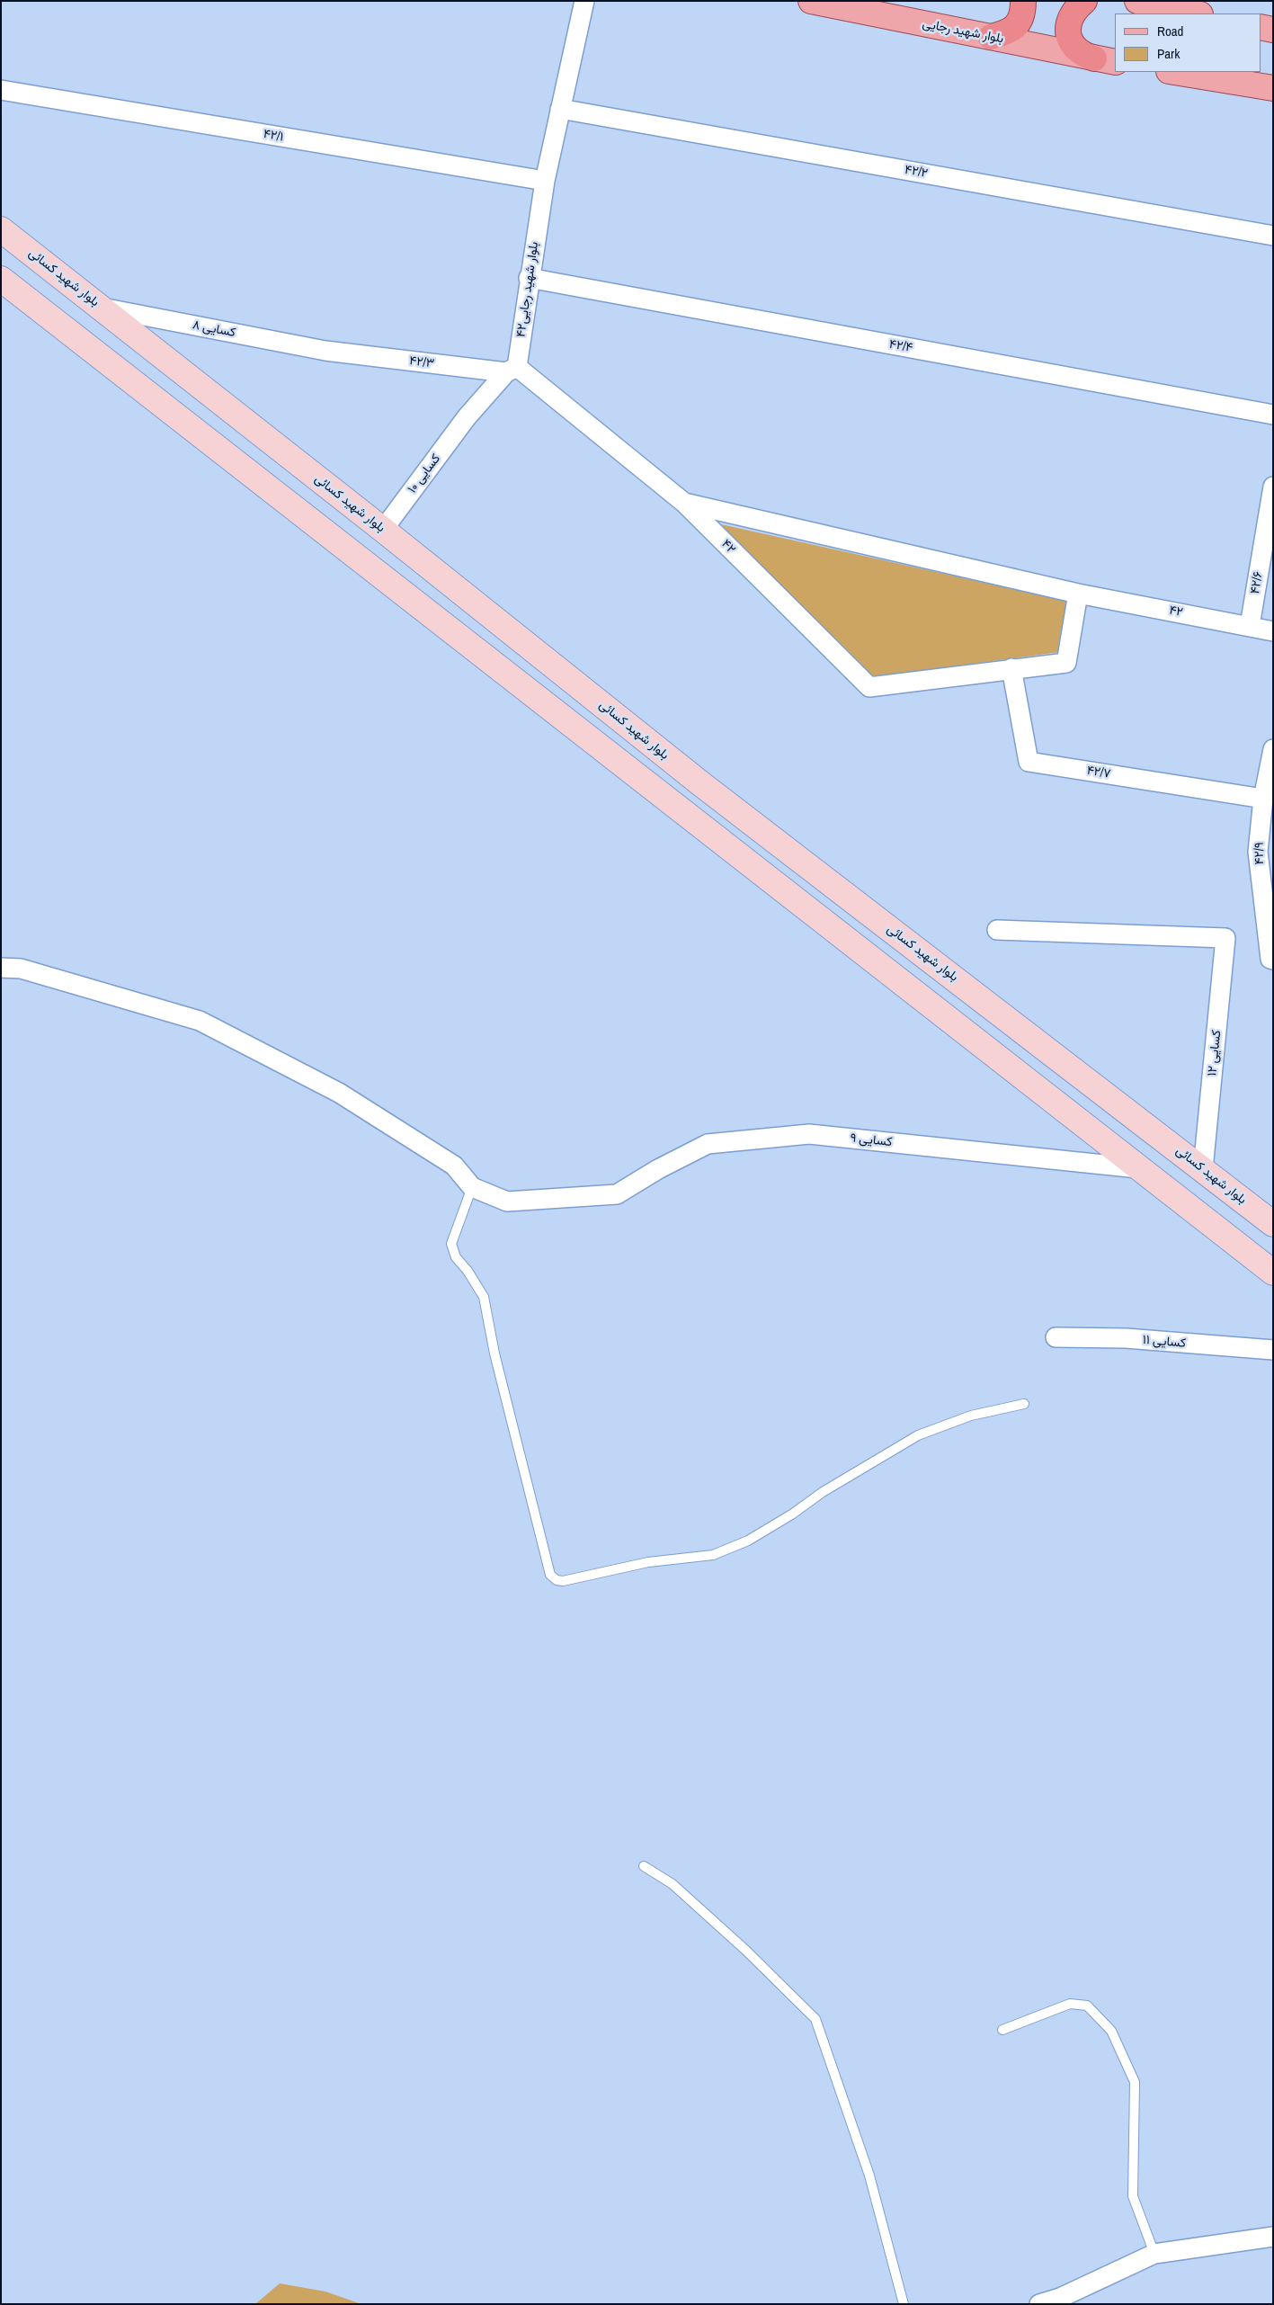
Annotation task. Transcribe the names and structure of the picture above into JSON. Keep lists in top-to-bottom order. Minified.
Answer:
{"streets":{"main road":["بلوار شهید رجایی","بلوار شهید کسائی"],"street":["۴۲/۱","۴۲/۲","بلوار شهید رجایی۴۲","۸ کسایی","۴۲/۴","۴۲/۳","۱۰ کسایی","۴۲","۴۲/۶","۴۲/۷","۴۲/۹","۱۲ کسایی","۹ کسایی","۱۱ کسایی"]},"crossings":[["۴۲/۱","بلوار شهید رجایی۴۲"],["۴۲/۲","بلوار شهید رجایی۴۲"],["بلوار شهید کسائی","۸ کسایی"],["بلوار شهید کسائی","۱۰ کسایی"],["بلوار شهید کسائی","۱۲ کسایی"],["بلوار شهید رجایی۴۲","۴۲/۴"],["بلوار شهید رجایی۴۲","۴۲/۳"],["بلوار شهید رجایی۴۲","۱۰ کسایی"],["۸ کسایی","۴۲/۳"],["۴۲/۳","۱۰ کسایی"],["۴۲","۴۲/۶"],["۴۲","۴۲/۷"],["۴۲/۷","۴۲/۹"]],"legend":["Road","Park"]}
